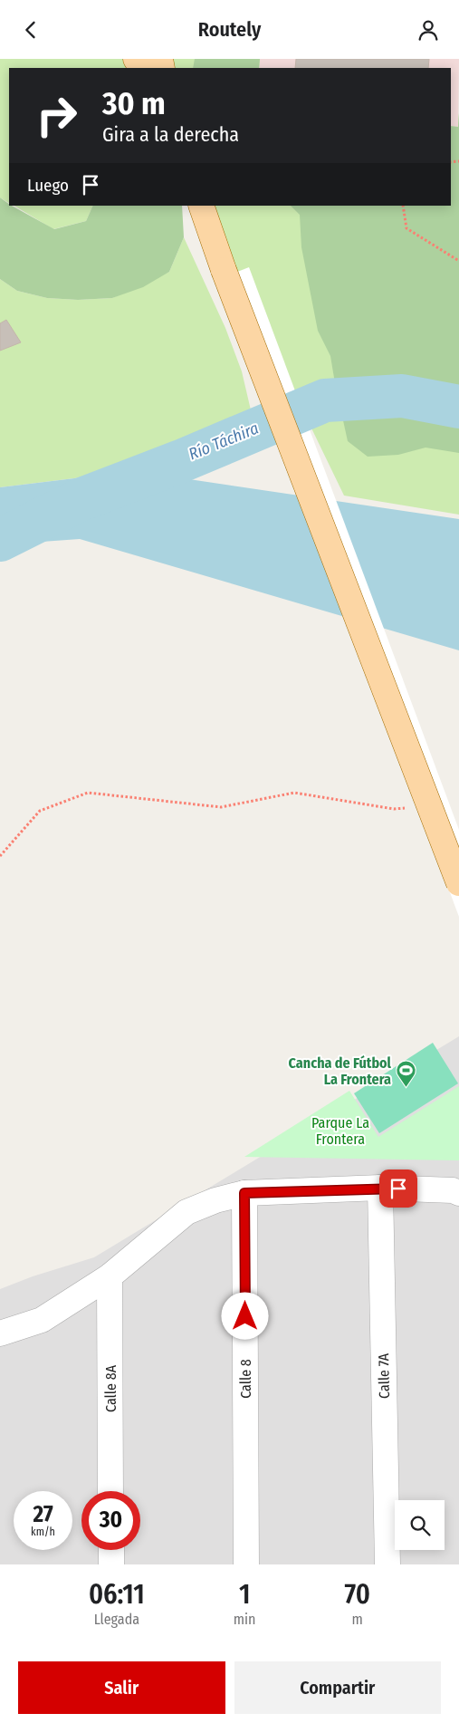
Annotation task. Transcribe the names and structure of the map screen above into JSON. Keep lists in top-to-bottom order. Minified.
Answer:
{"streets":{"street":["Calle 7A","Calle 8","Calle 8A"]},"water":["Río Táchira"],"parks":["Parque La Frontera"],"places":{"sports":["Cancha de Fútbol La Frontera"]},"page":{"header":"Routely","turn":["30 m","Gira a la derecha"],"then":"Luego","speed":"27 km/h","limit":"30","eta":["06:11","Llegada","1","min","70","m"],"buttons":["Salir","Compartir"]}}
